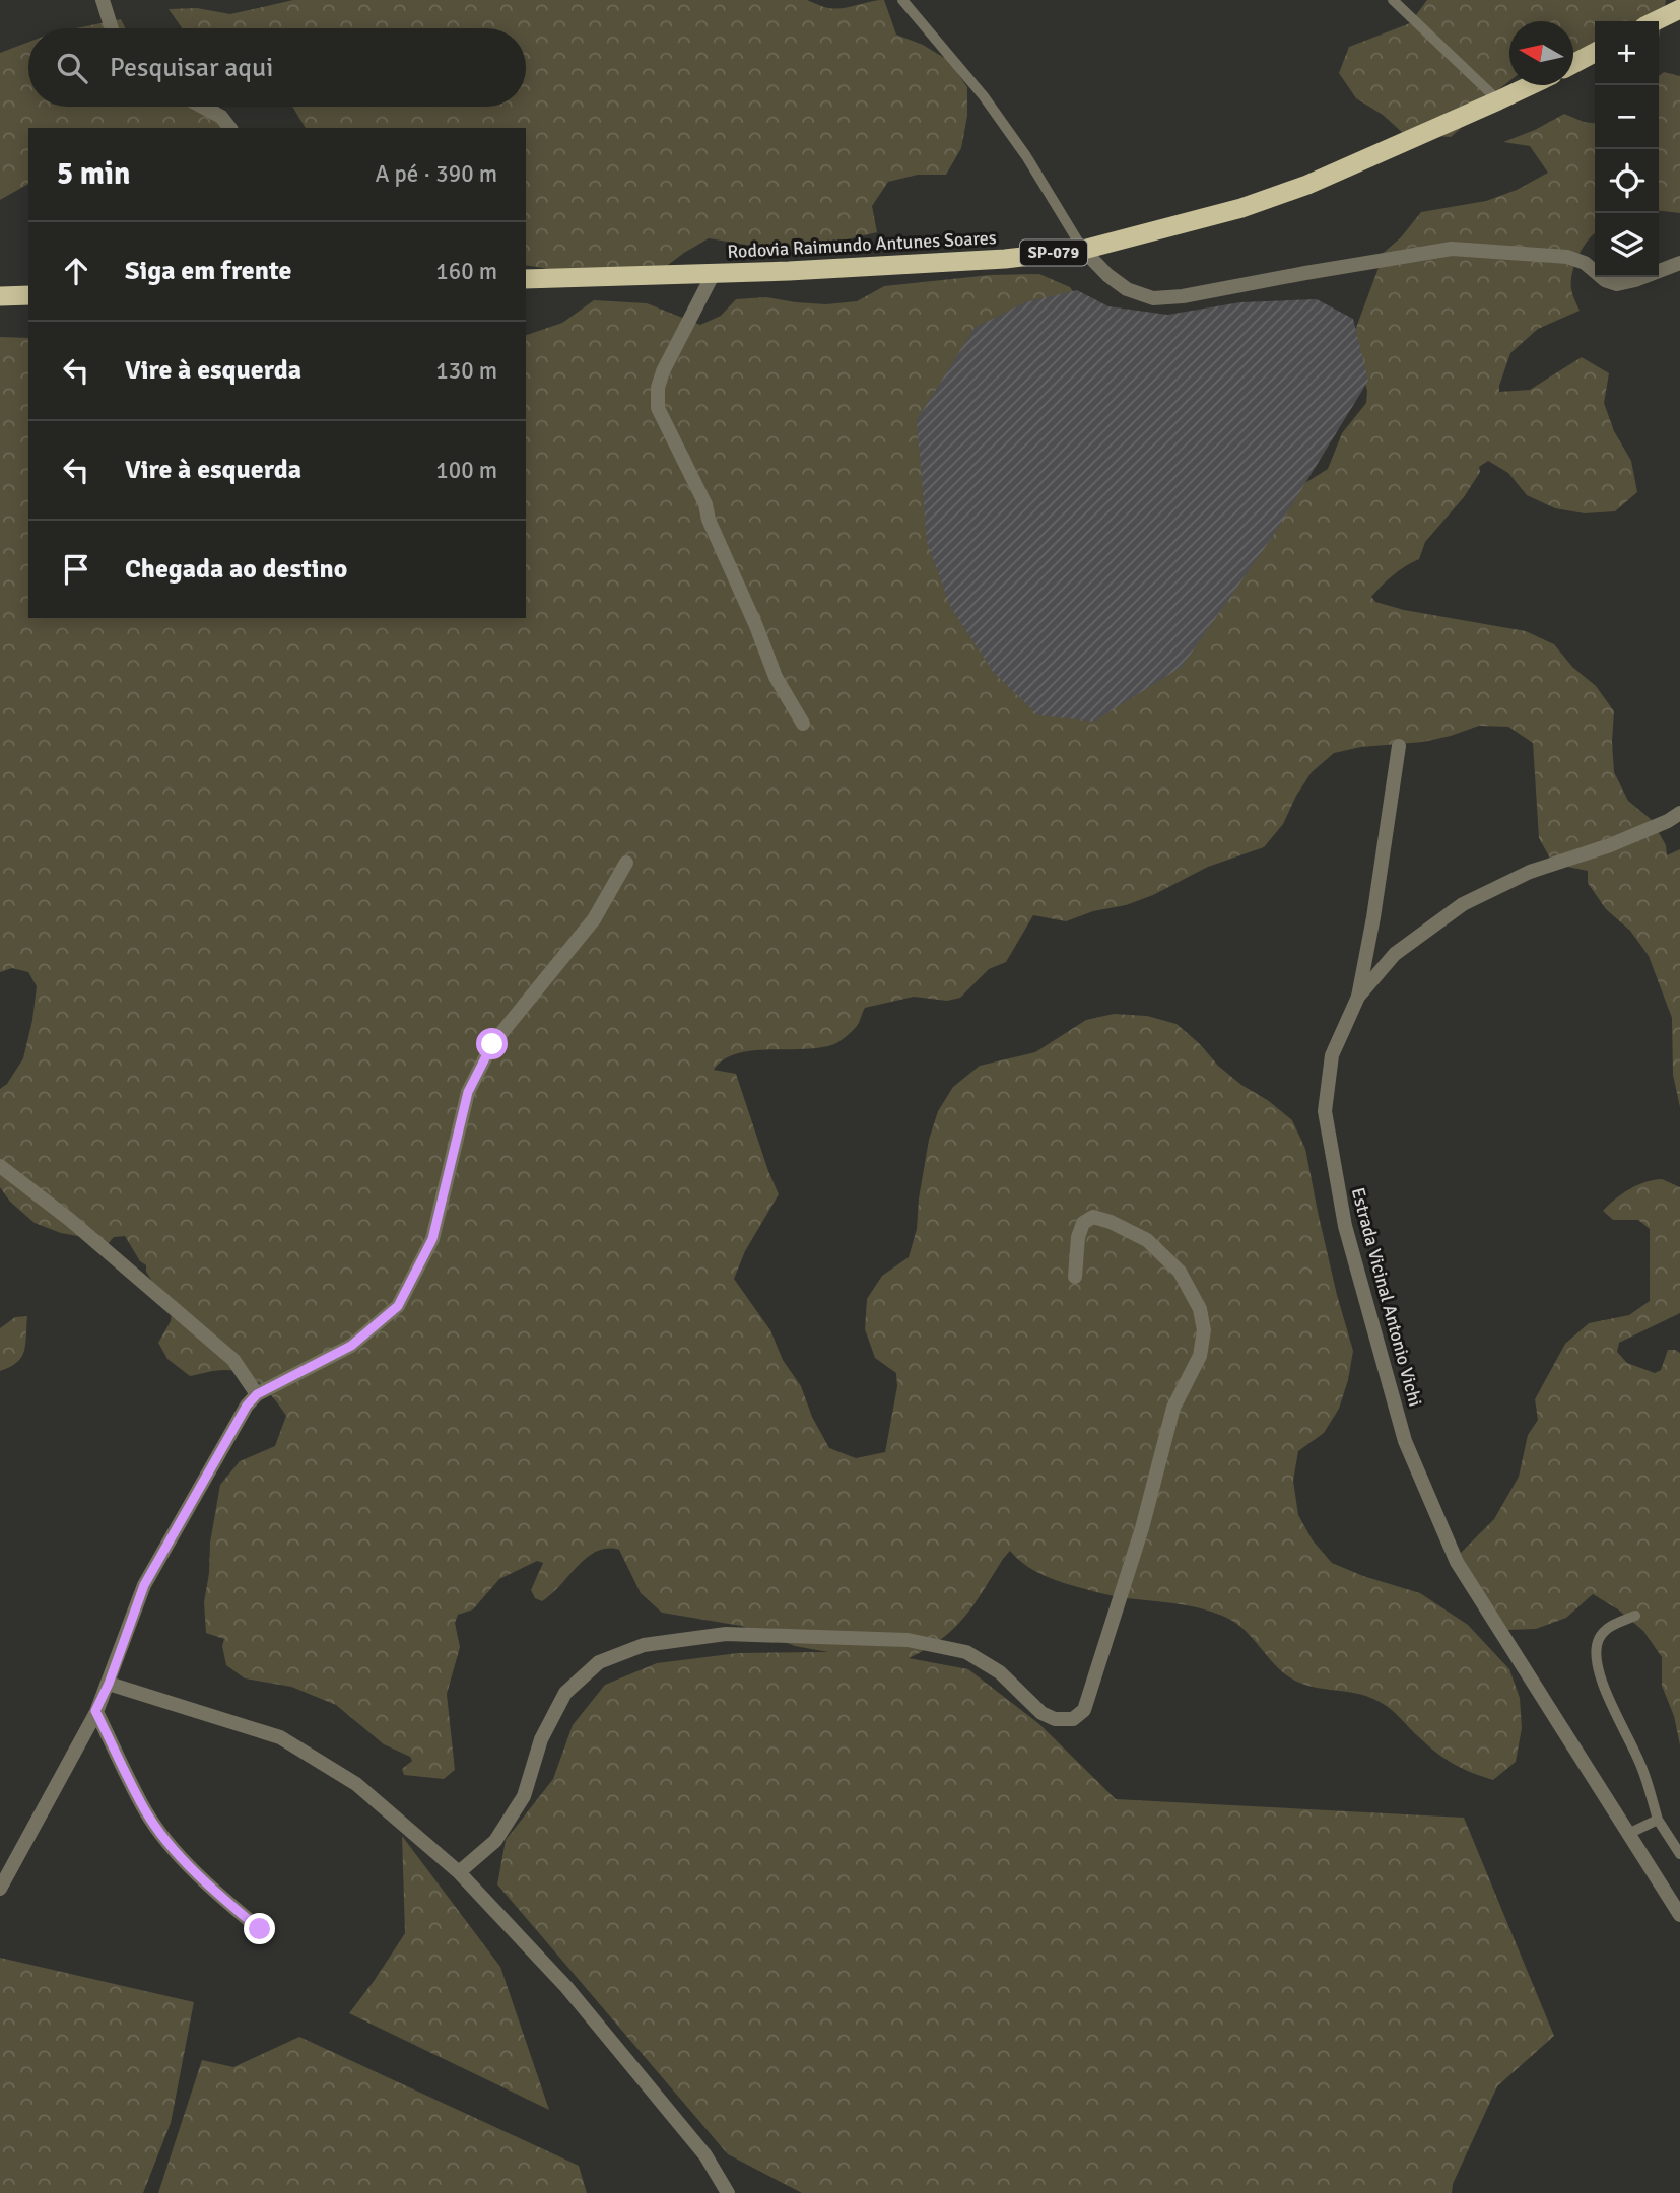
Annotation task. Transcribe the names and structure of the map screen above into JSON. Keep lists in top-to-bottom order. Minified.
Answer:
{"streets":{"highway":["Rodovia Raimundo Antunes Soares","SP-079"],"street":["Estrada Vicinal Antonio Vichi"]},"north":"left","page":{"map_buttons":["+","−"],"search":"Pesquisar aqui","heading":["5 min","A pé · 390 m"],"list":[["Siga em frente","160 m"],["Vire à esquerda","130 m"],["Vire à esquerda","100 m"],"Chegada ao destino"]}}
